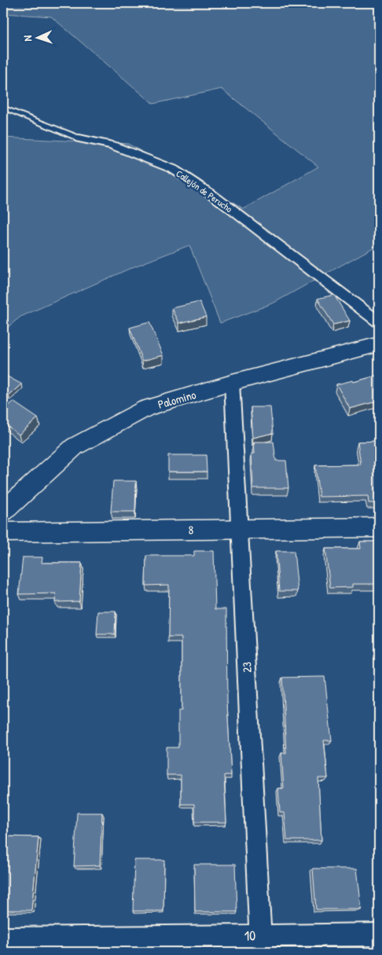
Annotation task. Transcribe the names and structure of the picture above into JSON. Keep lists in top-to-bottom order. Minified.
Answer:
{"streets":{"street":["Callejón de Perucho","Palomino","8","23","10"]},"crossings":[["Palomino","23"],["8","23"],["23","10"]],"north":"left"}
